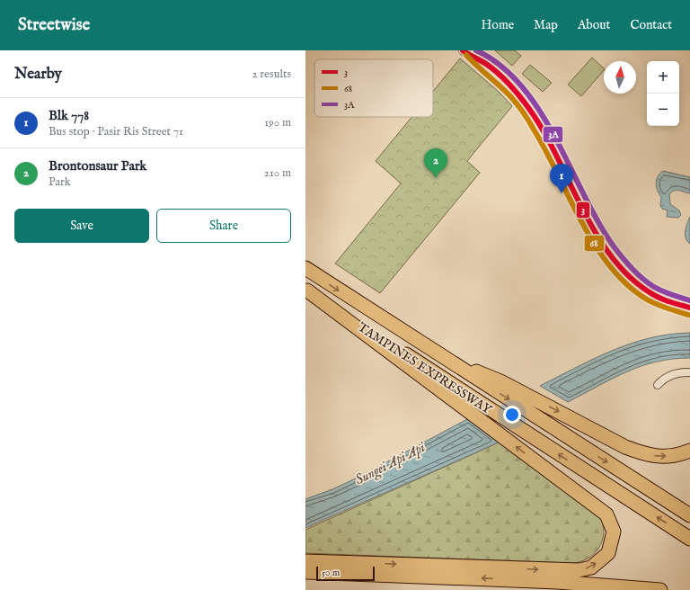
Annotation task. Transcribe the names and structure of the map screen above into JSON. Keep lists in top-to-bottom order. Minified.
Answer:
{"streets":{"highway":["TAMPINES EXPRESSWAY"]},"water":["Sungei Api Api"],"lines":["transit line 3","transit line 3A","transit line 68"],"legend":["3","68","3A"],"scale_bar":"50 m","north":"top","page":{"header":"Streetwise","nav":["Home","Map","About","Contact"],"heading":["Nearby","2 results"],"map_buttons":["+","−"],"list":[{"mark":"1","name":"Blk 778","note":"Bus stop · Pasir Ris Street 71","value":"190 m"},{"mark":"2","name":"Brontonsaur Park","note":"Park","value":"210 m"}],"pins":["2","1"],"buttons":["Save","Share"],"scale":"50 m"}}
